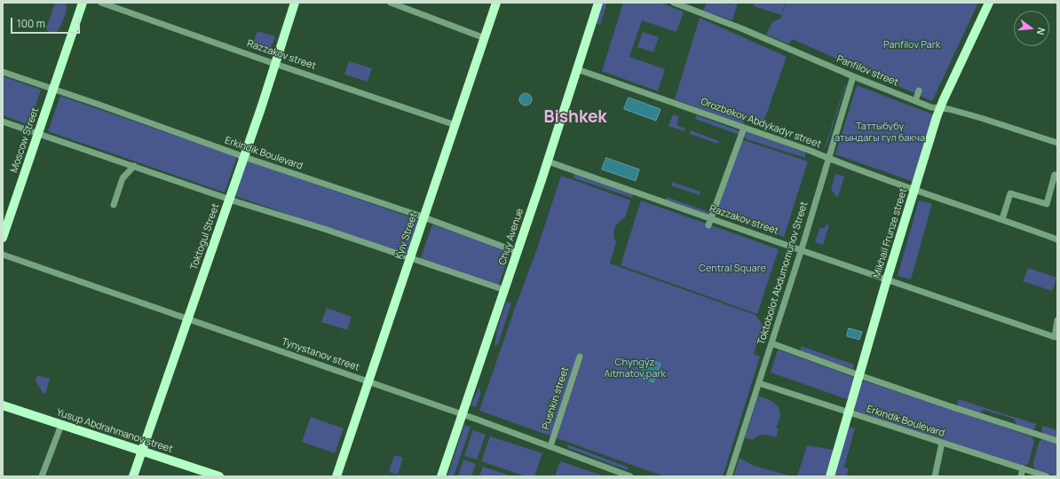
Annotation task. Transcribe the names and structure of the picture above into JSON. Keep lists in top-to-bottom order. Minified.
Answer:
{"streets":{"main road":["Moscow Street","Mikhail Frunze street","Kyiv Street","Toktogul Street","Chuy Avenue","Yusup Abdrahmanov street"],"street":["Razzakov street","Panfilov street","Orozbekov Abdykadyr street","Erkindik Boulevard","Toktobolot Abdumomunov Street","Tynystanov street","Pushkin street"]},"crossings":[["Razzakov street","Mikhail Frunze street"],["Razzakov street","Kyiv Street"],["Razzakov street","Toktogul Street"],["Razzakov street","Chuy Avenue"],["Razzakov street","Toktobolot Abdumomunov Street"],["Panfilov street","Mikhail Frunze street"],["Panfilov street","Toktobolot Abdumomunov Street"],["Orozbekov Abdykadyr street","Mikhail Frunze street"],["Orozbekov Abdykadyr street","Chuy Avenue"],["Orozbekov Abdykadyr street","Toktobolot Abdumomunov Street"],["Moscow Street","Erkindik Boulevard"],["Erkindik Boulevard","Mikhail Frunze street"],["Erkindik Boulevard","Kyiv Street"],["Erkindik Boulevard","Toktogul Street"],["Erkindik Boulevard","Chuy Avenue"],["Erkindik Boulevard","Toktobolot Abdumomunov Street"],["Kyiv Street","Tynystanov street"],["Toktogul Street","Tynystanov street"],["Toktogul Street","Yusup Abdrahmanov street"],["Chuy Avenue","Tynystanov street"],["Tynystanov street","Pushkin street"]],"districts":["Bishkek"],"parks":["Panfilov Park","Таттыбүбү атындагы гүл бакча","Central Square","Chyngyz Aitmatov park"],"scale_bar":"100 m","north":"right"}
